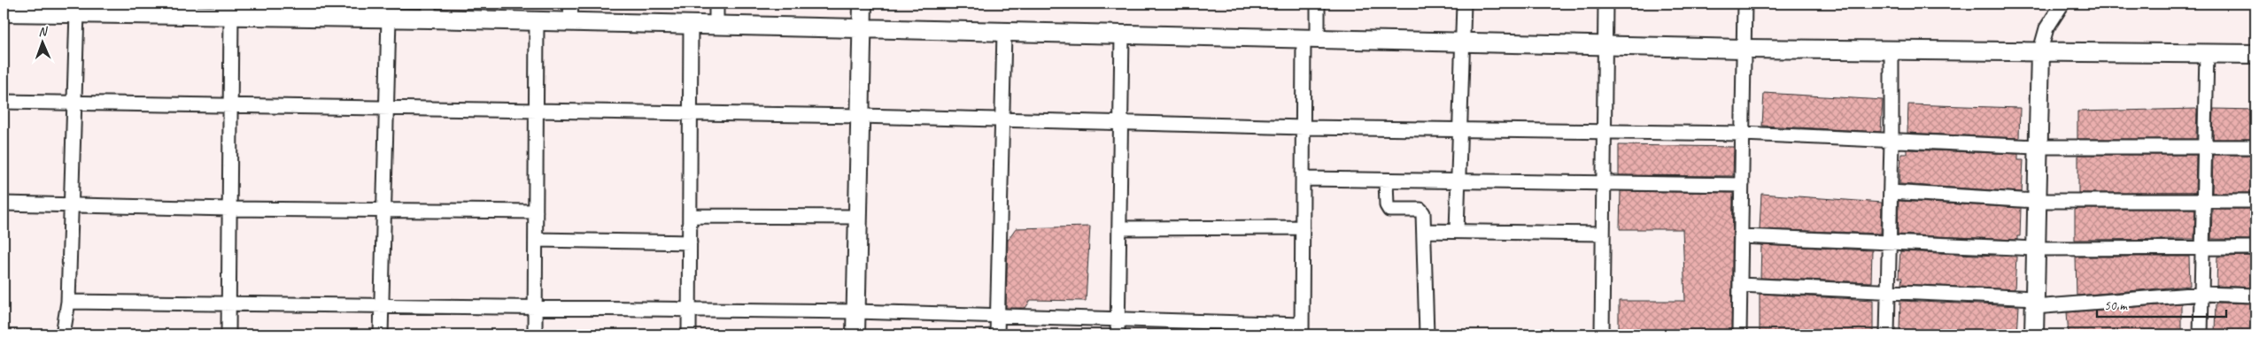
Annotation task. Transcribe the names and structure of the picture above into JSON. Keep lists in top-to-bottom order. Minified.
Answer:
{"scale_bar":"50 m","north":"top"}
